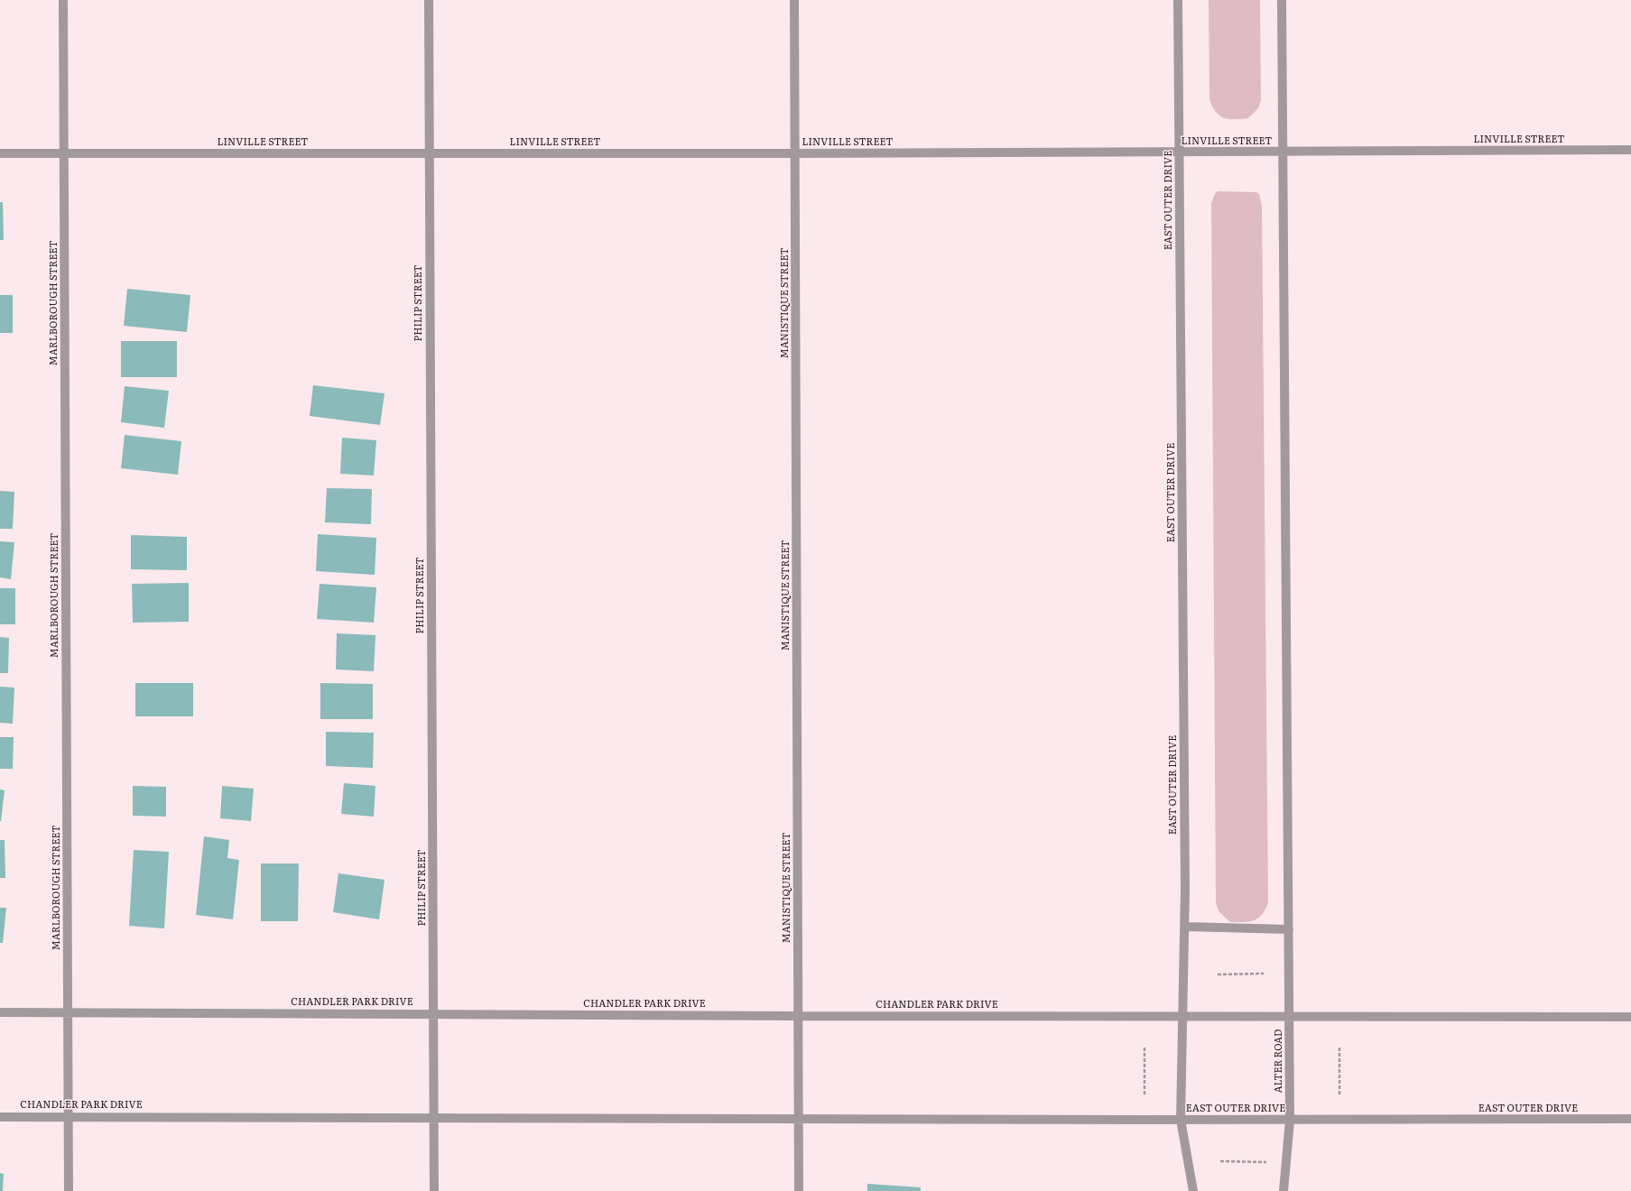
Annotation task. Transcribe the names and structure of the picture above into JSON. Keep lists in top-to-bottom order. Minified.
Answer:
{"streets":{"street":["LINVILLE STREET","EAST OUTER DRIVE","MARLBOROUGH STREET","PHILIP STREET","MANISTIQUE STREET","CHANDLER PARK DRIVE","ALTER ROAD"]},"crossings":[["LINVILLE STREET","EAST OUTER DRIVE"],["LINVILLE STREET","MARLBOROUGH STREET"],["LINVILLE STREET","PHILIP STREET"],["LINVILLE STREET","MANISTIQUE STREET"],["EAST OUTER DRIVE","CHANDLER PARK DRIVE"],["EAST OUTER DRIVE","ALTER ROAD"],["MARLBOROUGH STREET","CHANDLER PARK DRIVE"],["PHILIP STREET","CHANDLER PARK DRIVE"],["MANISTIQUE STREET","CHANDLER PARK DRIVE"],["CHANDLER PARK DRIVE","ALTER ROAD"]]}
